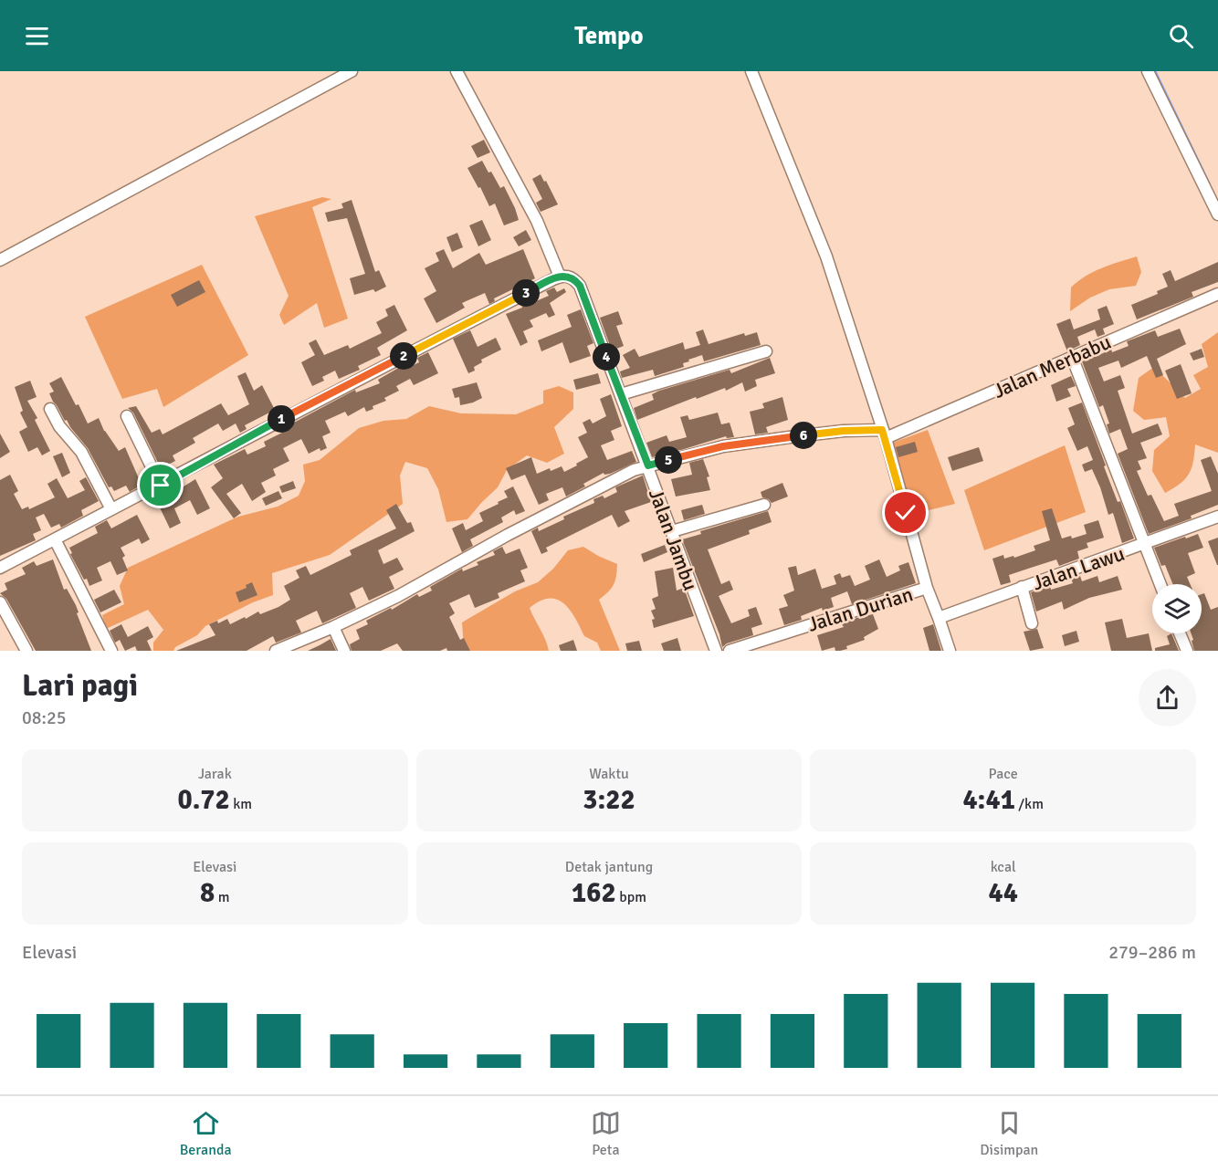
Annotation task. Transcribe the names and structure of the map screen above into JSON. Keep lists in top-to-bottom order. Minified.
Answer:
{"streets":{"street":["Jalan Merbabu","Jalan Jambu","Jalan Lawu","Jalan Durian"]},"crossings":[["Jalan Merbabu","Jalan Jambu"],["Jalan Lawu","Jalan Durian"]],"page":{"header":"Tempo","pins":["3","2","4","1","6","5"],"heading":["Lari pagi","08:25"],"stats":[["Jarak","0.72 km"],["Waktu","3:22"],["Pace","4:41 /km"],["Elevasi","8 m"],["Detak jantung","162 bpm"],["kcal","44"]],"chart":["Elevasi","279–286 m"],"tabs":["Beranda","Peta","Disimpan"]}}
